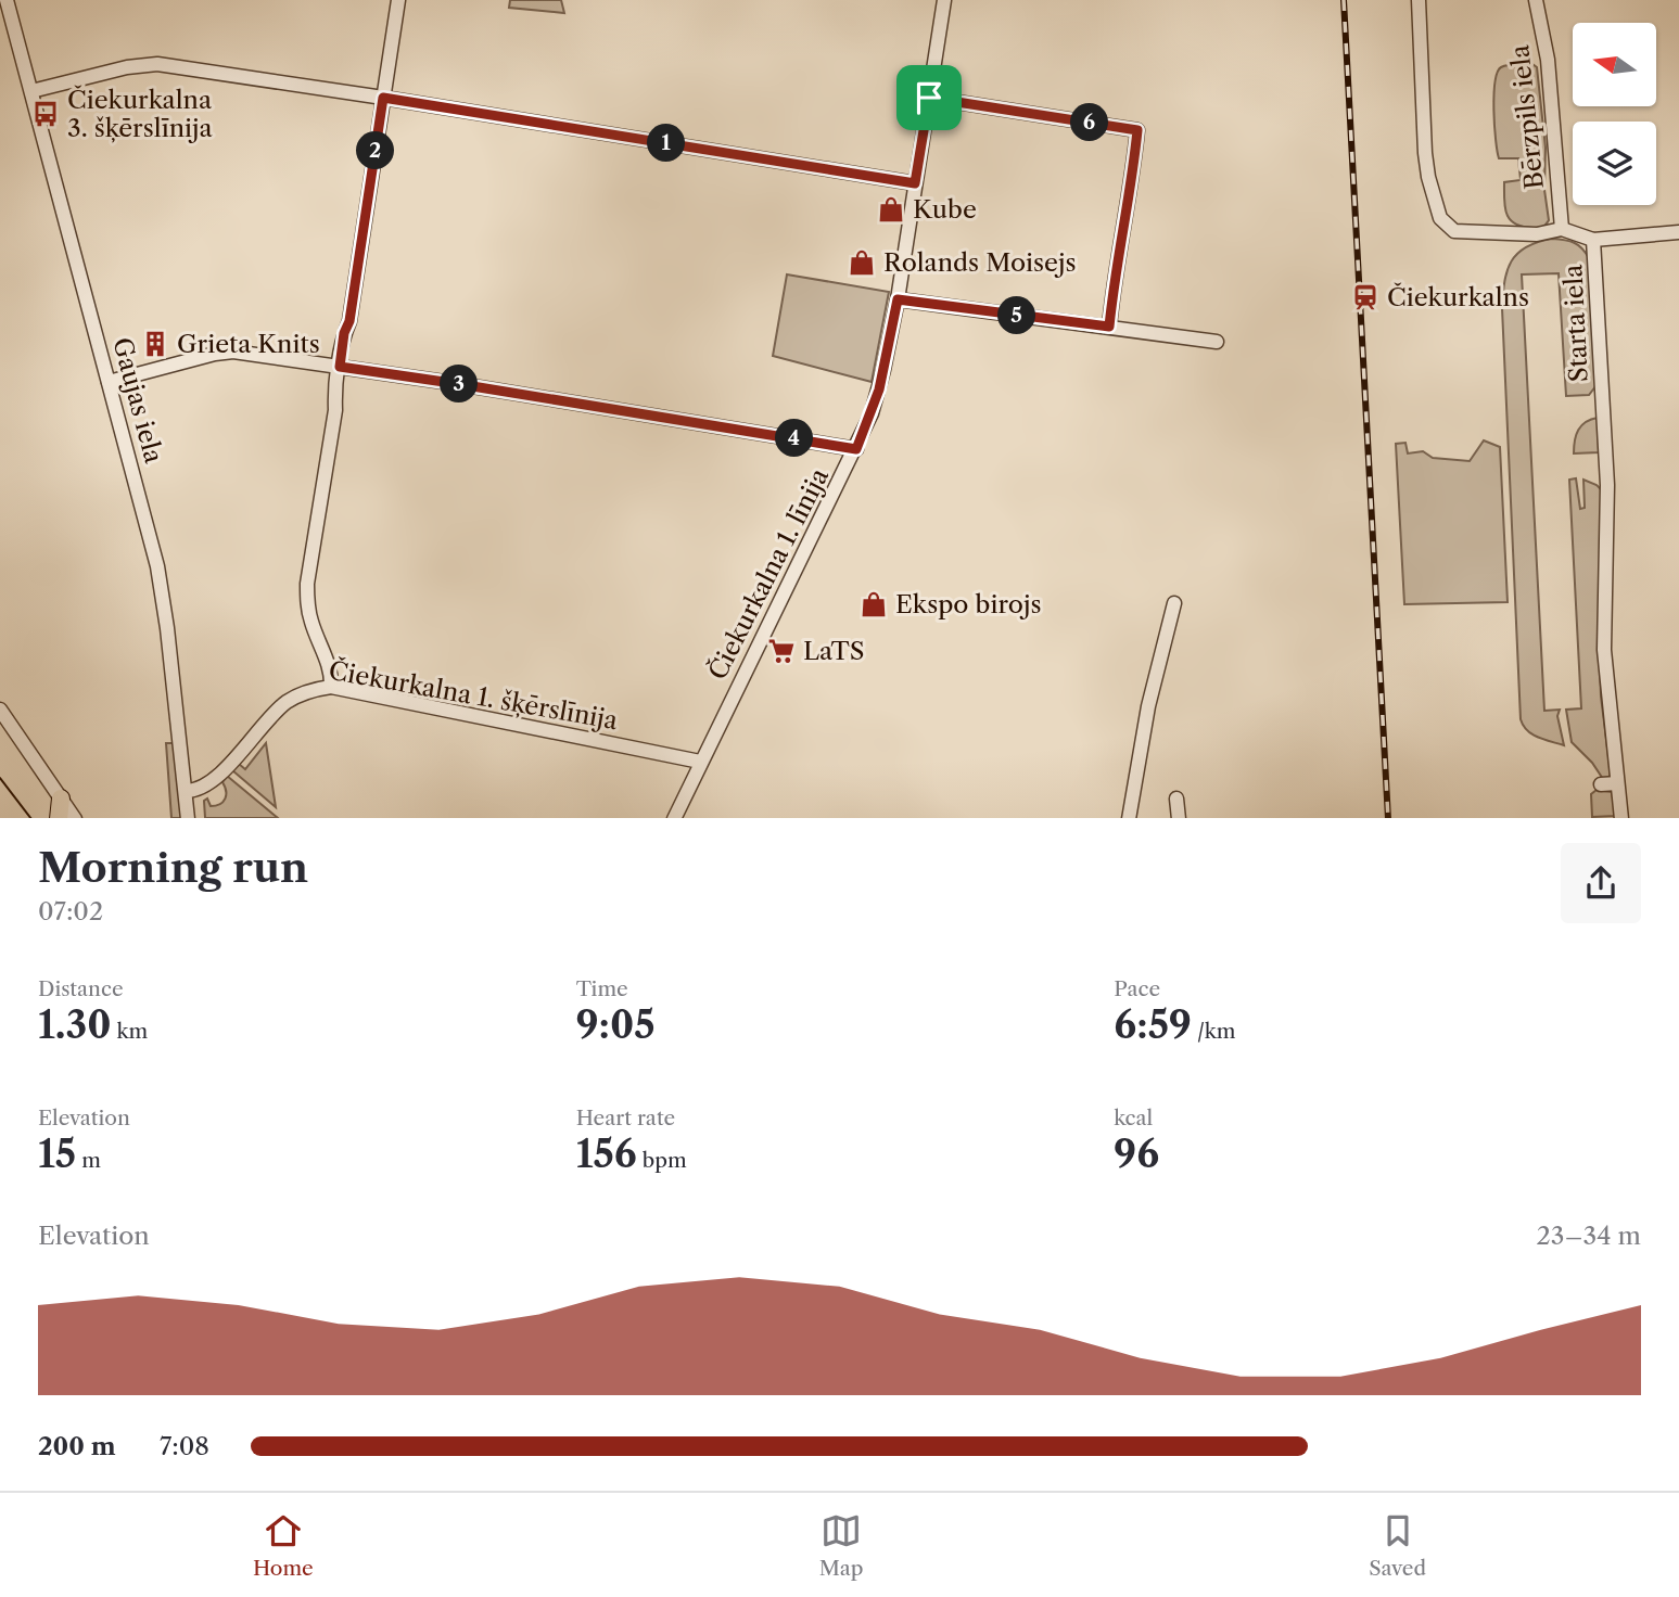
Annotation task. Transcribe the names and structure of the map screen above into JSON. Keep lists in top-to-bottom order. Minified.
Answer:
{"streets":{"street":["Bērzpils iela","Starta iela","Gaujas iela","Čiekurkalna 1. līnija","Čiekurkalna 1. šķērslīnija"]},"crossings":[["Bērzpils iela","Starta iela"],["Gaujas iela","Čiekurkalna 1. šķērslīnija"],["Čiekurkalna 1. līnija","Čiekurkalna 1. šķērslīnija"]],"places":{"bus stop":["Čiekurkalna 3. šķērslīnija"],"shop":["Kube","Rolands Moisejs","Ekspo birojs"],"station":["Čiekurkalns"],"building":["Grieta Knits"],"supermarket":["LaTS"]},"north":"left","page":{"pins":["6","1","2","5","3","4"],"heading":["Morning run","07:02"],"stats":[["Distance","1.30 km"],["Time","9:05"],["Pace","6:59 /km"],["Elevation","15 m"],["Heart rate","156 bpm"],["kcal","96"]],"chart":["Elevation","23–34 m"],"list":[{"name":"200 m","note":"7:08"}],"tabs":["Home","Map","Saved"]}}
